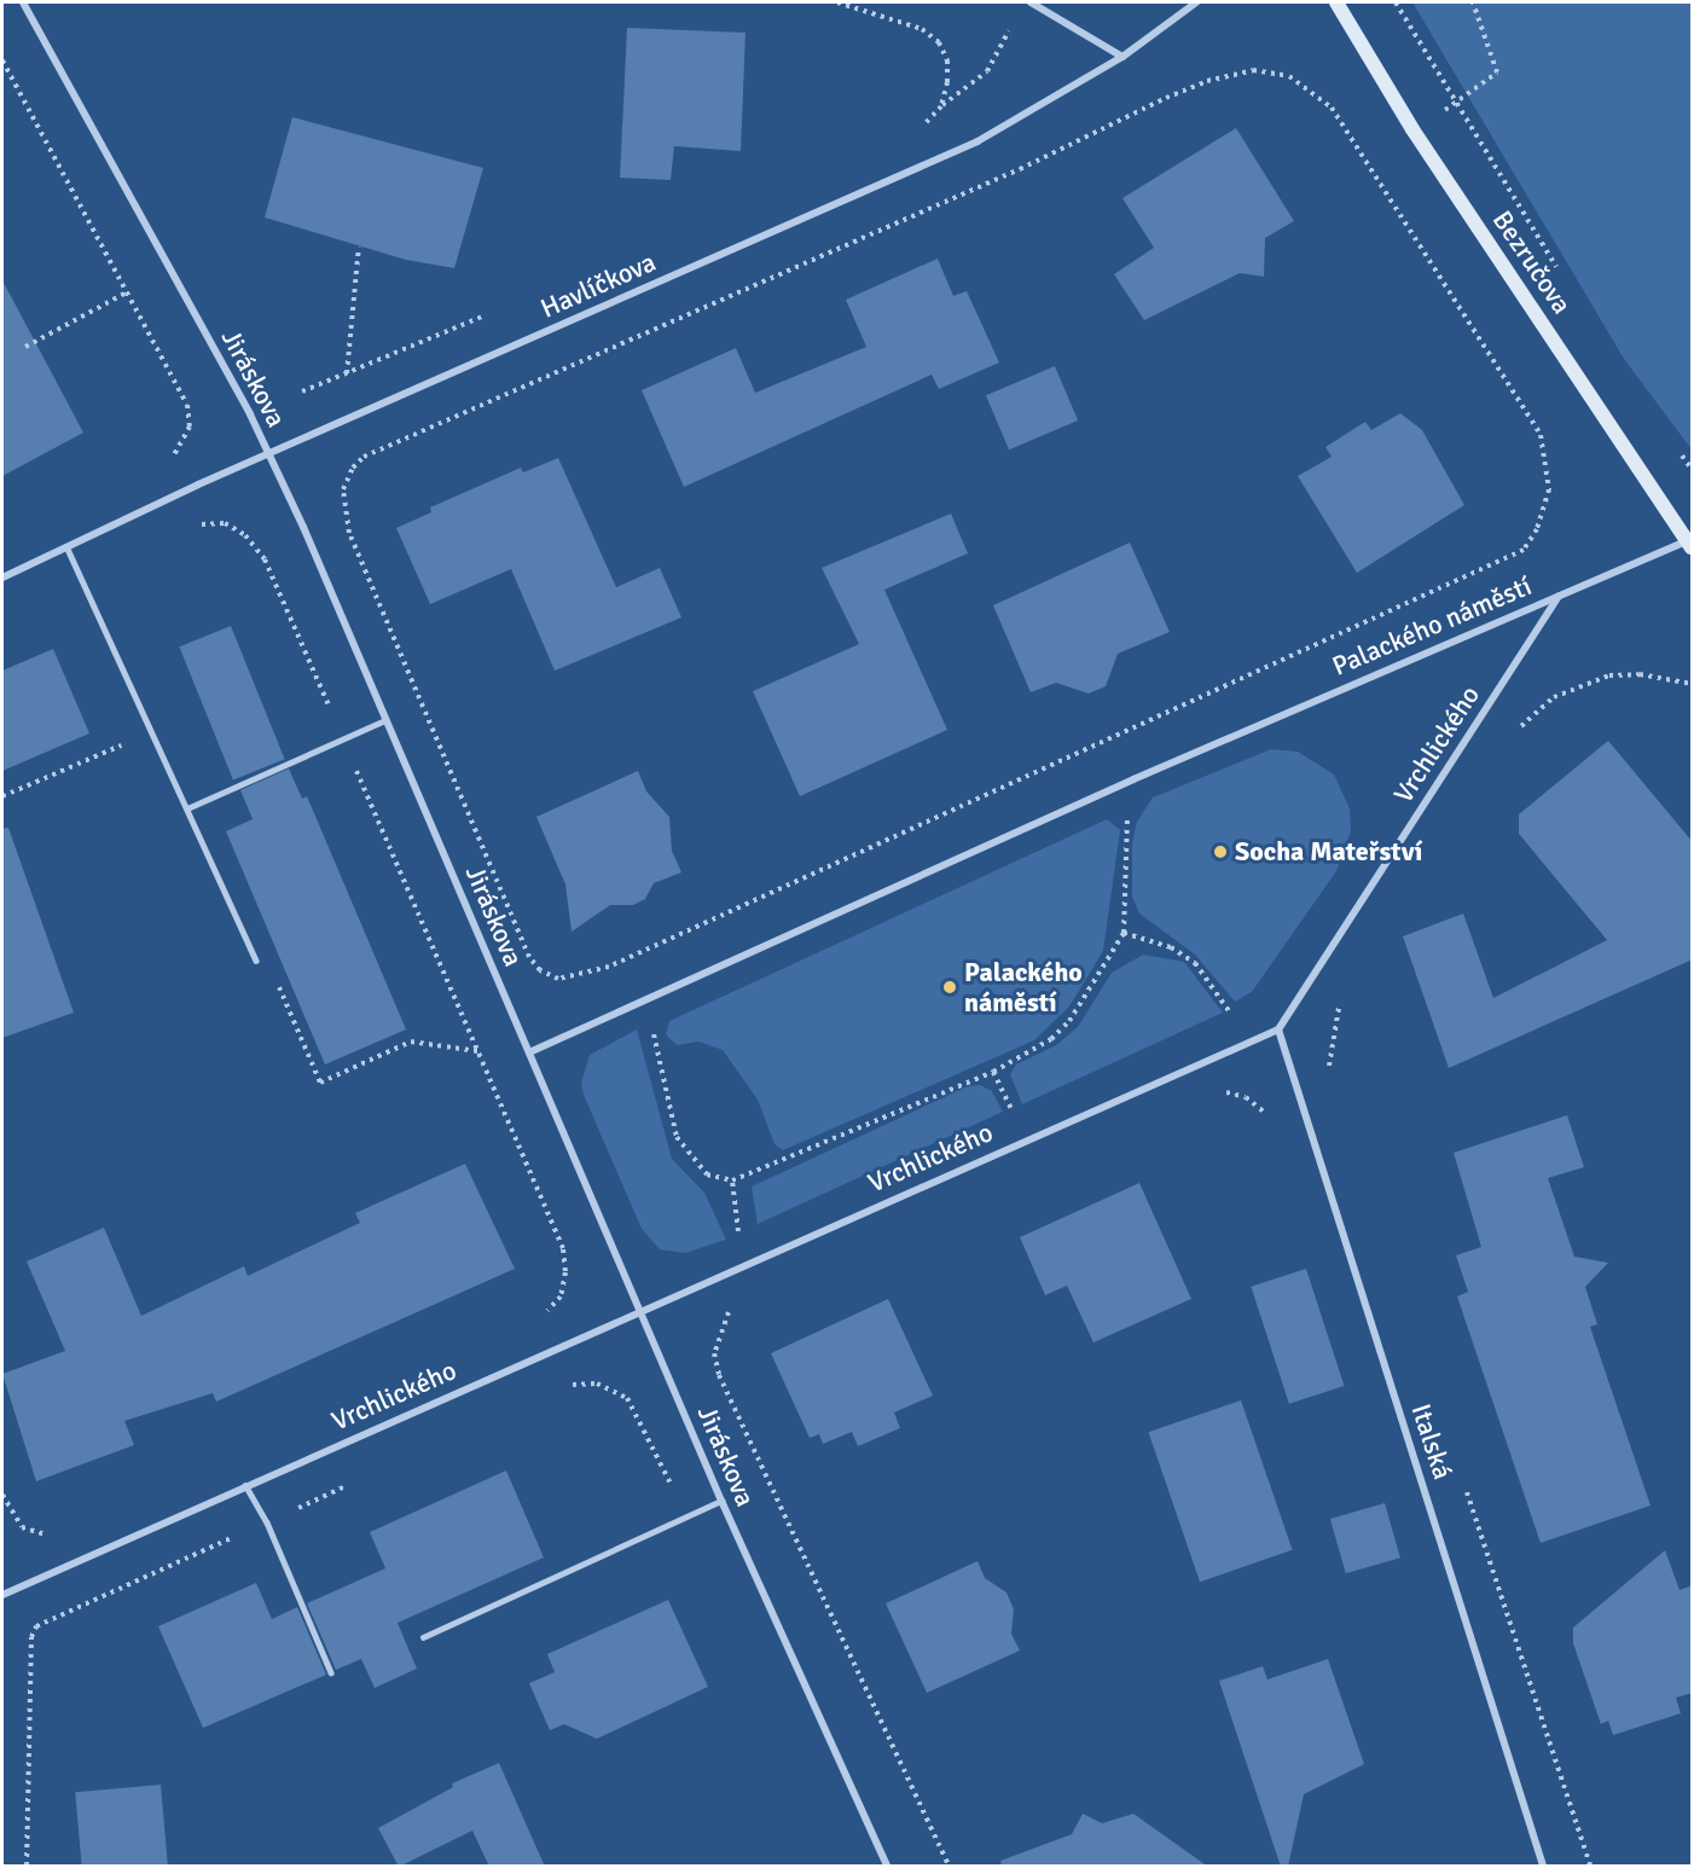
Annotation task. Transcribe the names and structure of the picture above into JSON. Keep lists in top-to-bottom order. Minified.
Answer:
{"streets":{"street":["Bezručova","Havlíčkova","Jiráskova","Palackého náměstí","Vrchlického","Italská"]},"crossings":[["Havlíčkova","Jiráskova"],["Jiráskova","Palackého náměstí"],["Jiráskova","Vrchlického"],["Palackého náměstí","Vrchlického"],["Vrchlického","Italská"]],"places":["Socha Mateřství","Palackého náměstí"]}
